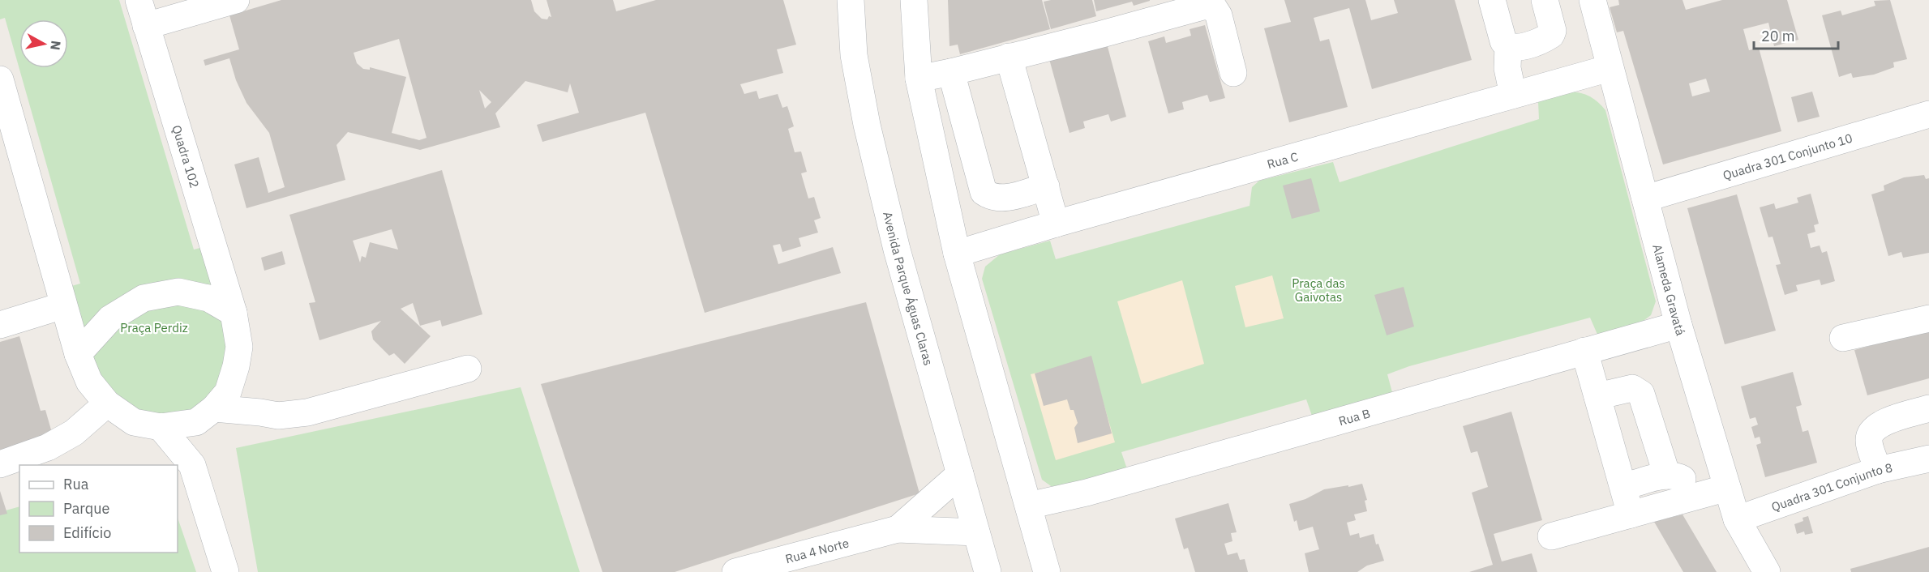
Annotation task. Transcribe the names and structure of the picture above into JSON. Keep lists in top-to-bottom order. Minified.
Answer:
{"streets":{"street":["Quadra 102","Quadra 301 Conjunto 10","Rua C","Avenida Parque Águas Claras","Alameda Gravatá","Rua B","Quadra 301 Conjunto 8","Rua 4 Norte"]},"crossings":[["Quadra 301 Conjunto 10","Alameda Gravatá"],["Rua C","Alameda Gravatá"],["Avenida Parque Águas Claras","Rua 4 Norte"],["Alameda Gravatá","Rua B"],["Alameda Gravatá","Quadra 301 Conjunto 8"]],"parks":["Praça das Gaivotas","Praça Perdiz"],"legend":["Rua","Parque","Edifício"],"scale_bar":"20 m","north":"right"}
